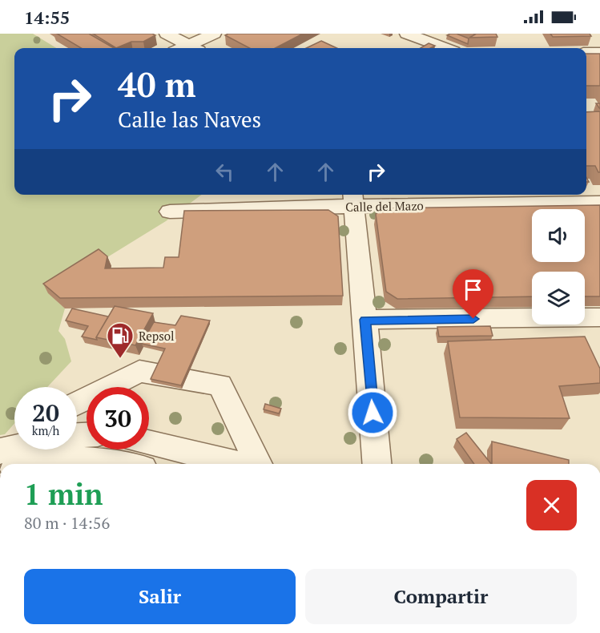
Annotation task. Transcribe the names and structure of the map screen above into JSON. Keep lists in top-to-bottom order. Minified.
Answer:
{"streets":{"street":["Calle del Mazo"]},"places":{"fuel station":["Repsol"]},"page":{"status":"14:55","turn":["40 m","Calle las Naves"],"speed":"20 km/h","limit":"30","heading":["1 min","80 m · 14:56"],"buttons":["Salir","Compartir"]}}
